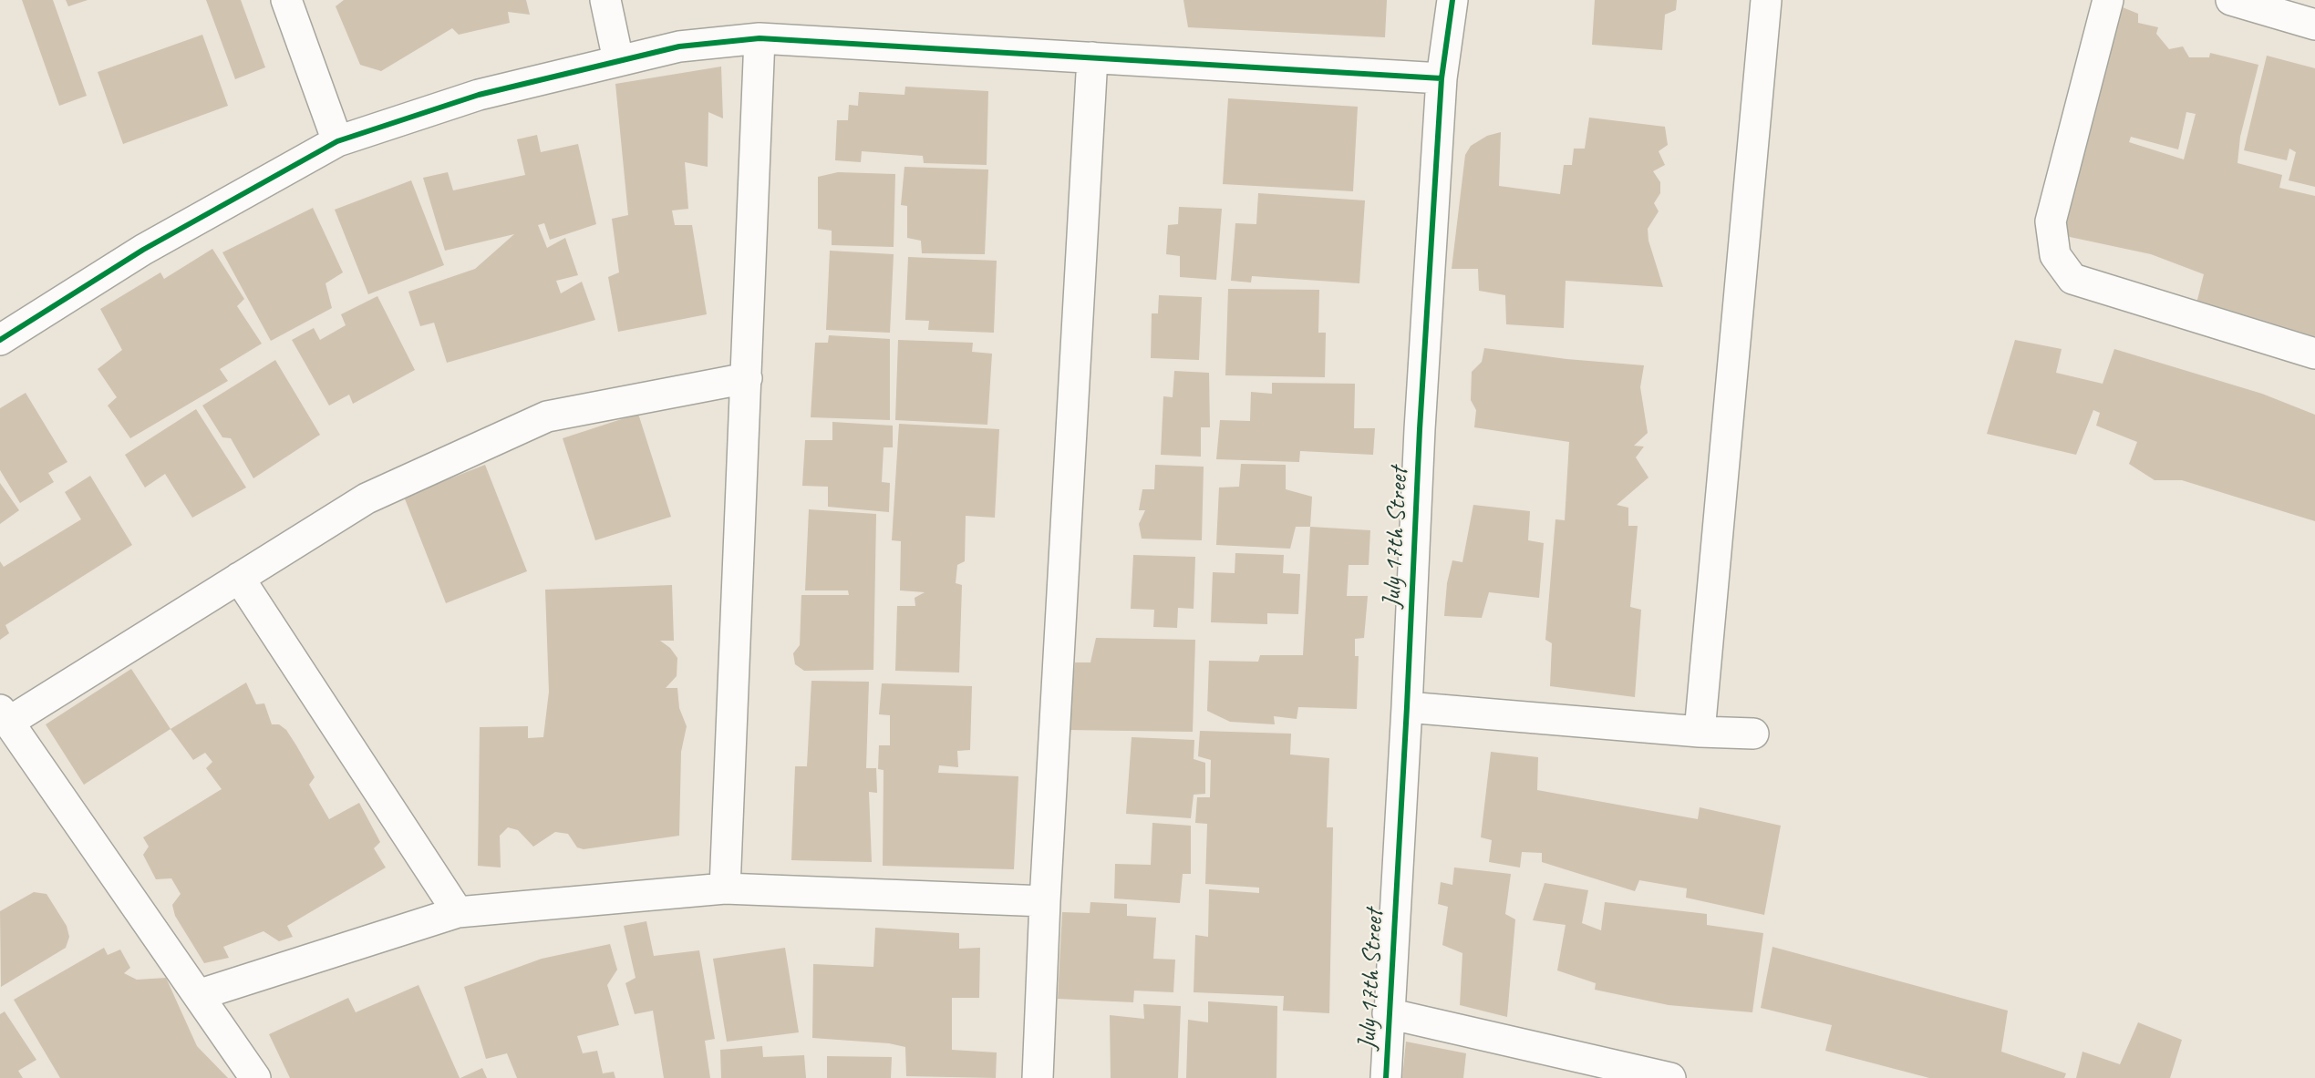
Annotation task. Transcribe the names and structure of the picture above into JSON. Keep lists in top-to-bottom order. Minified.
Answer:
{"streets":{"street":["July 17th Street"]}}
